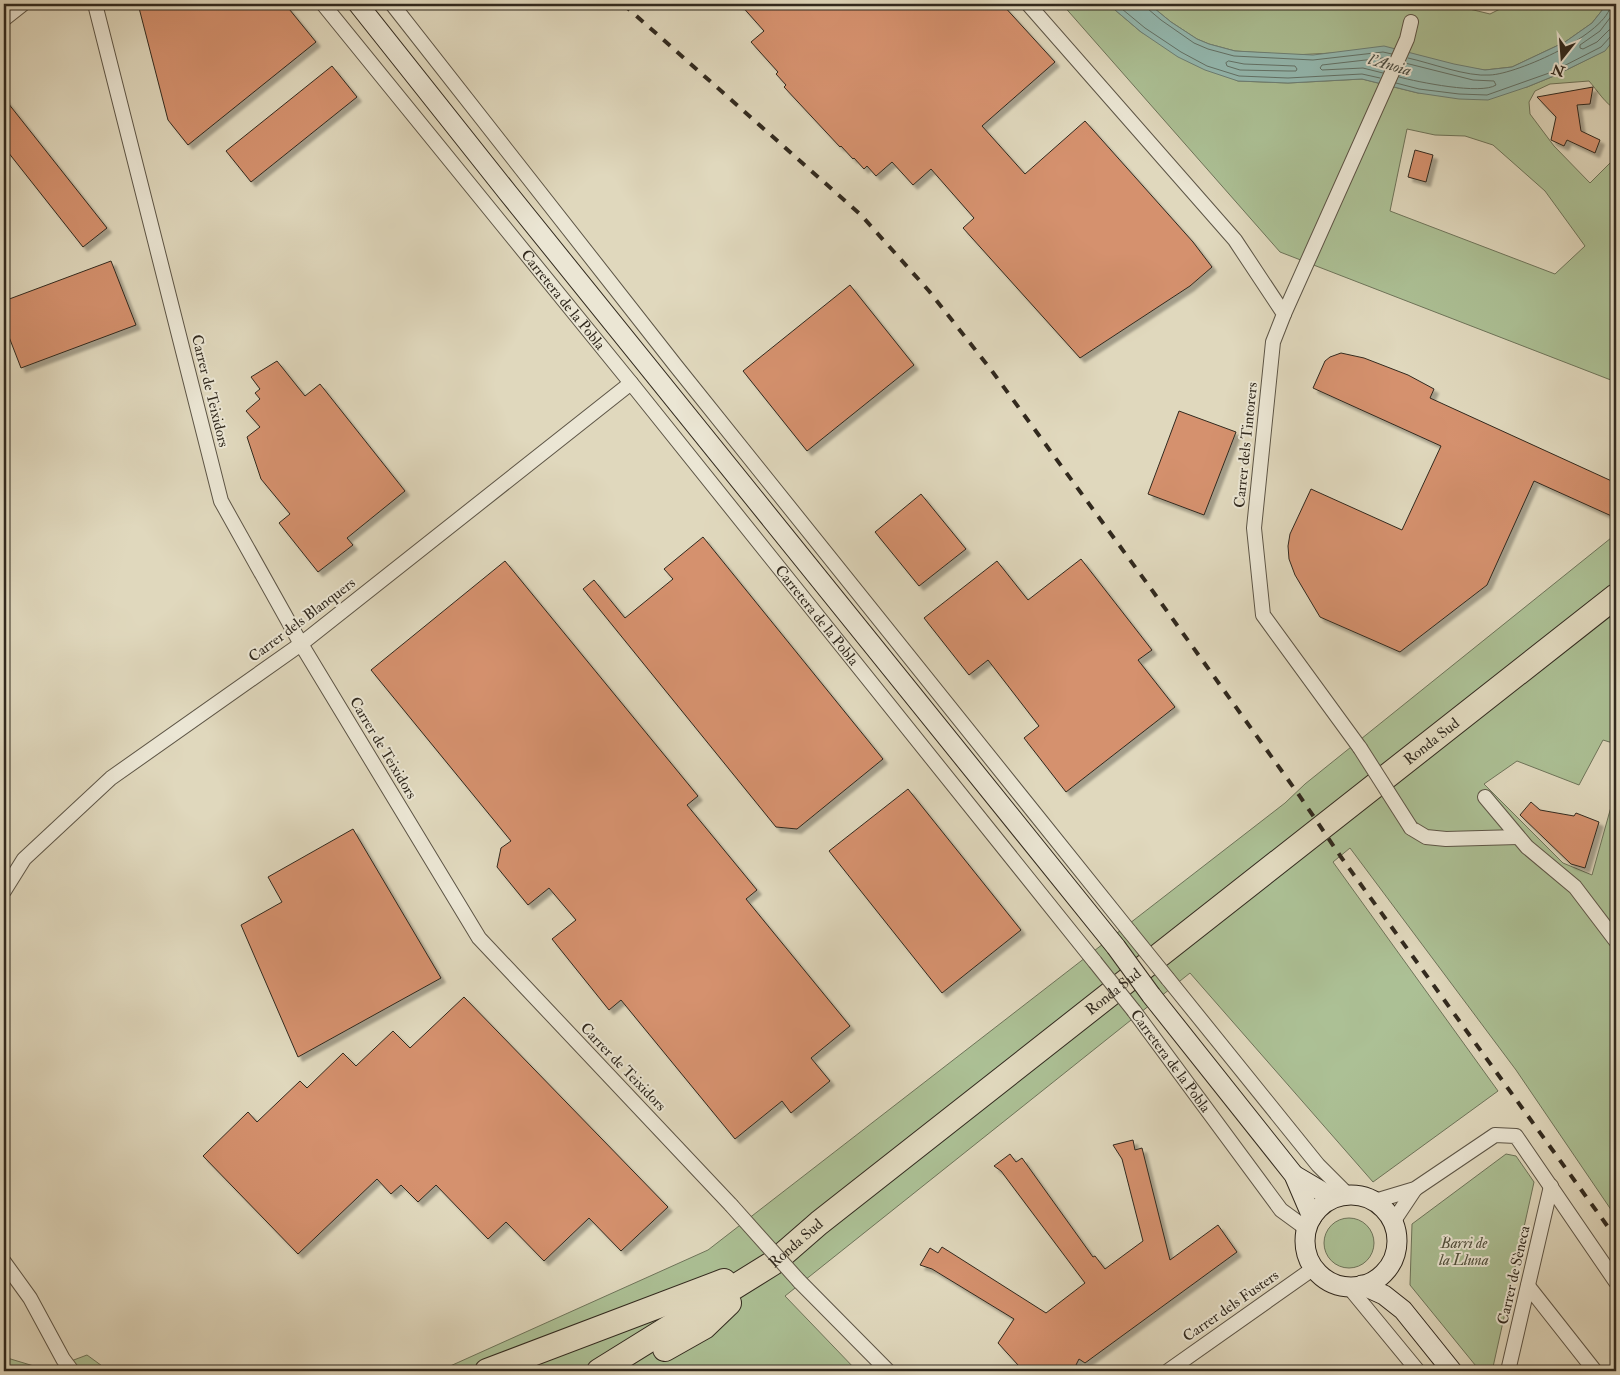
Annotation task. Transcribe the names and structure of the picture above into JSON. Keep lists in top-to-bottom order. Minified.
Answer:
{"streets":{"highway":["Ronda Sud"],"street":["Carretera de la Pobla","Carrer de Teixidors","Carrer dels Tintorers","Carrer dels Blanquers","Carrer de Sèneca","Carrer dels Fusters"]},"crossings":[["Carretera de la Pobla","Carrer dels Blanquers"],["Carretera de la Pobla","Carrer dels Fusters"],["Carrer de Teixidors","Carrer dels Blanquers"]],"water":["l'Anoia"],"parks":["Barri de la Lluna"],"north":"bottom"}
